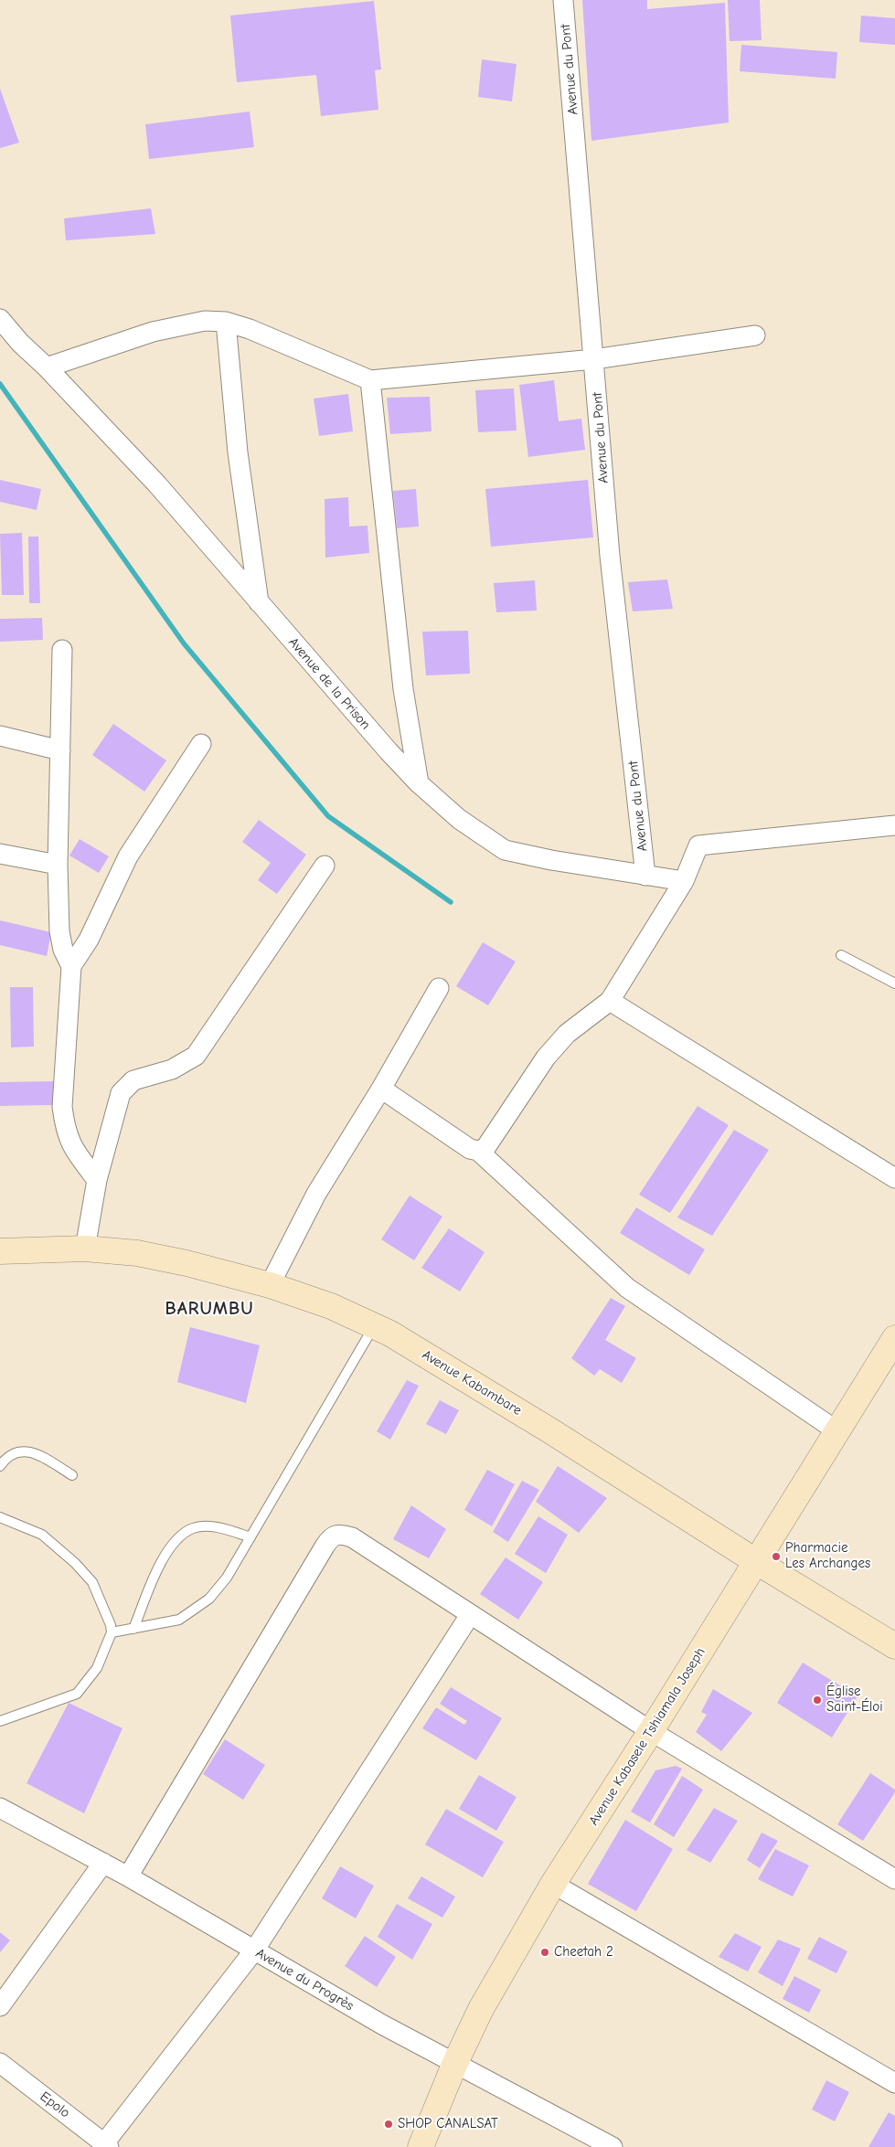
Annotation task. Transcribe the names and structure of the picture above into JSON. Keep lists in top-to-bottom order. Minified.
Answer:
{"streets":{"main road":["Avenue Kabambare","Avenue Kabasele Tshiamala Joseph"],"street":["Avenue du Pont","Avenue de la Prison","Avenue du Progrès","Epolo"]},"crossings":[["Avenue du Pont","Avenue de la Prison"],["Avenue Kabambare","Avenue Kabasele Tshiamala Joseph"],["Avenue Kabasele Tshiamala Joseph","Avenue du Progrès"]],"districts":["BARUMBU"],"places":["Pharmacie Les Archanges","Église Saint-Éloi","Cheetah 2","SHOP CANALSAT"]}
